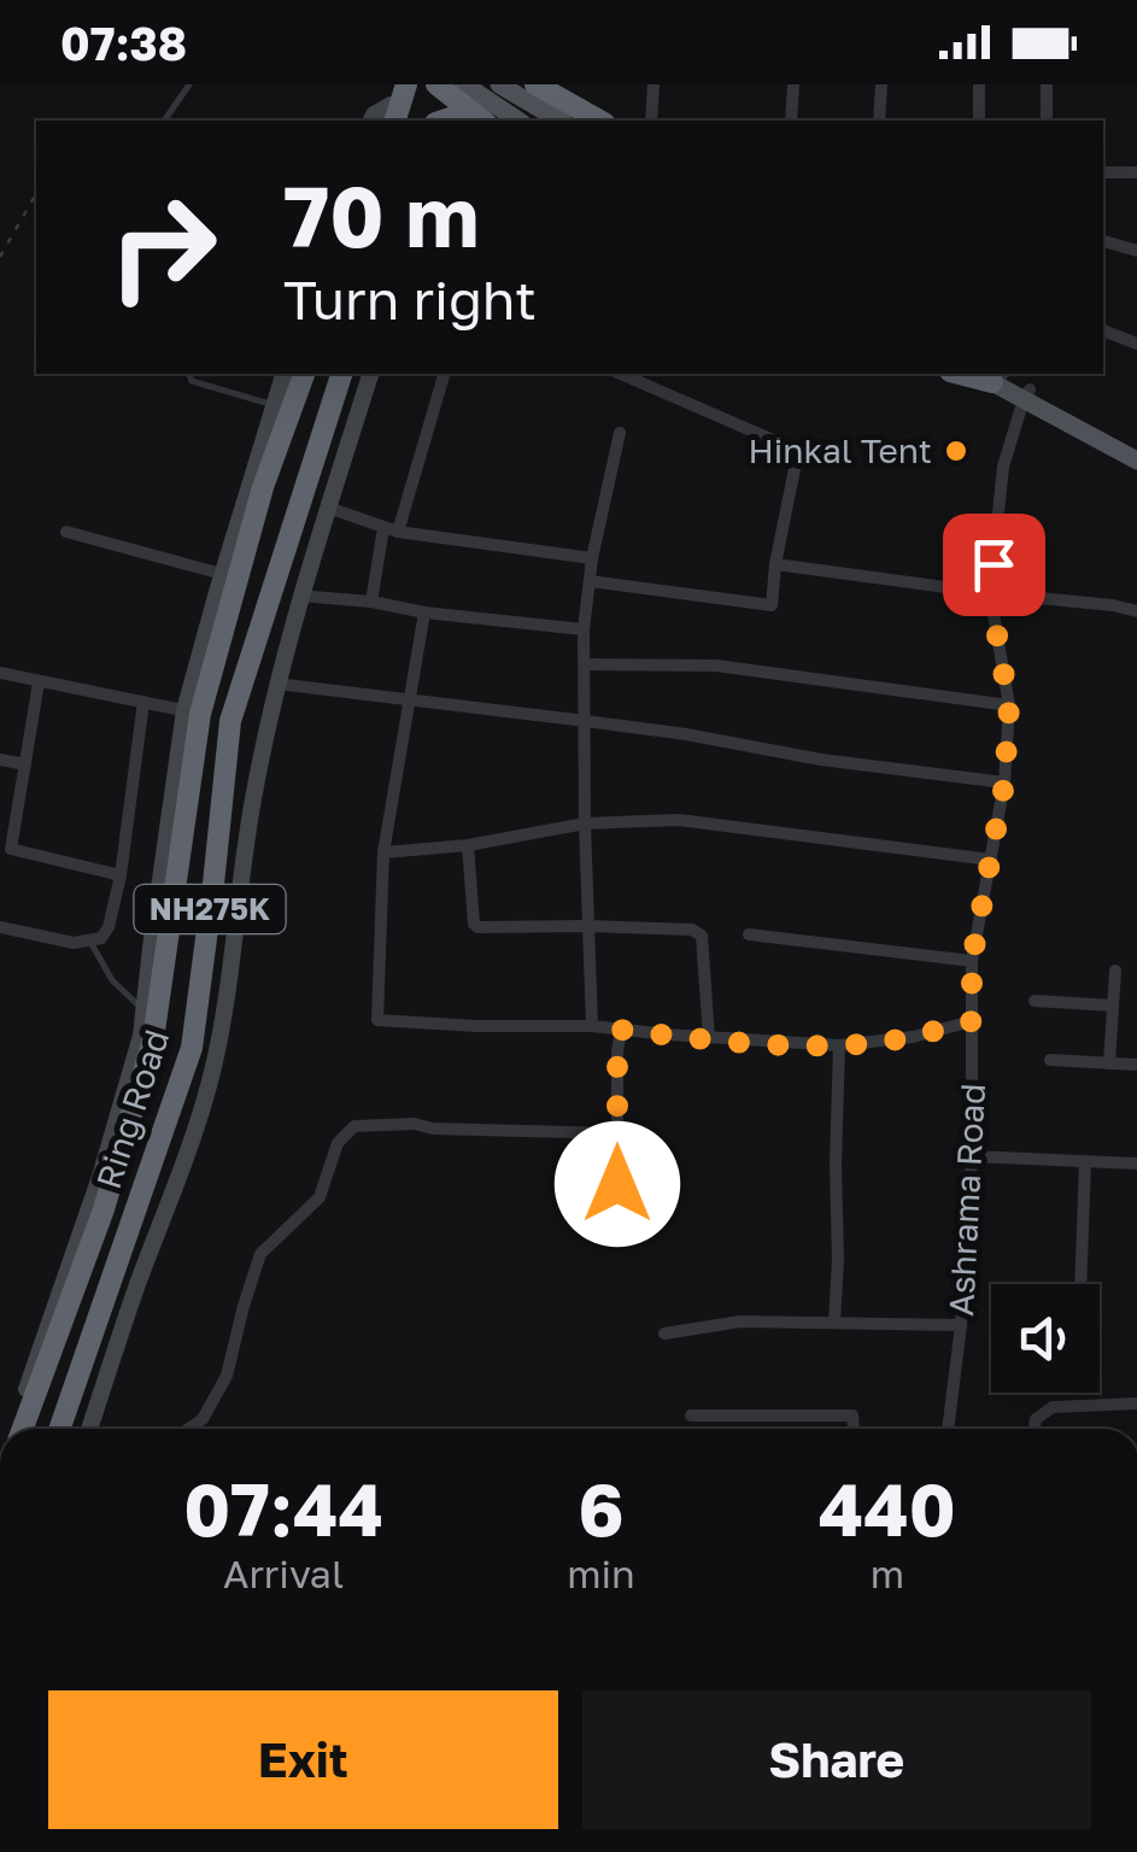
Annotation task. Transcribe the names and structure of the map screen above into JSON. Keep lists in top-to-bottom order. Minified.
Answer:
{"streets":{"highway":["NH275K","Ring Road"],"street":["Ashrama Road"]},"places":["Hinkal Tent"],"page":{"status":"07:38","turn":["70 m","Turn right"],"eta":["07:44","Arrival","6","min","440","m"],"buttons":["Exit","Share"]}}
